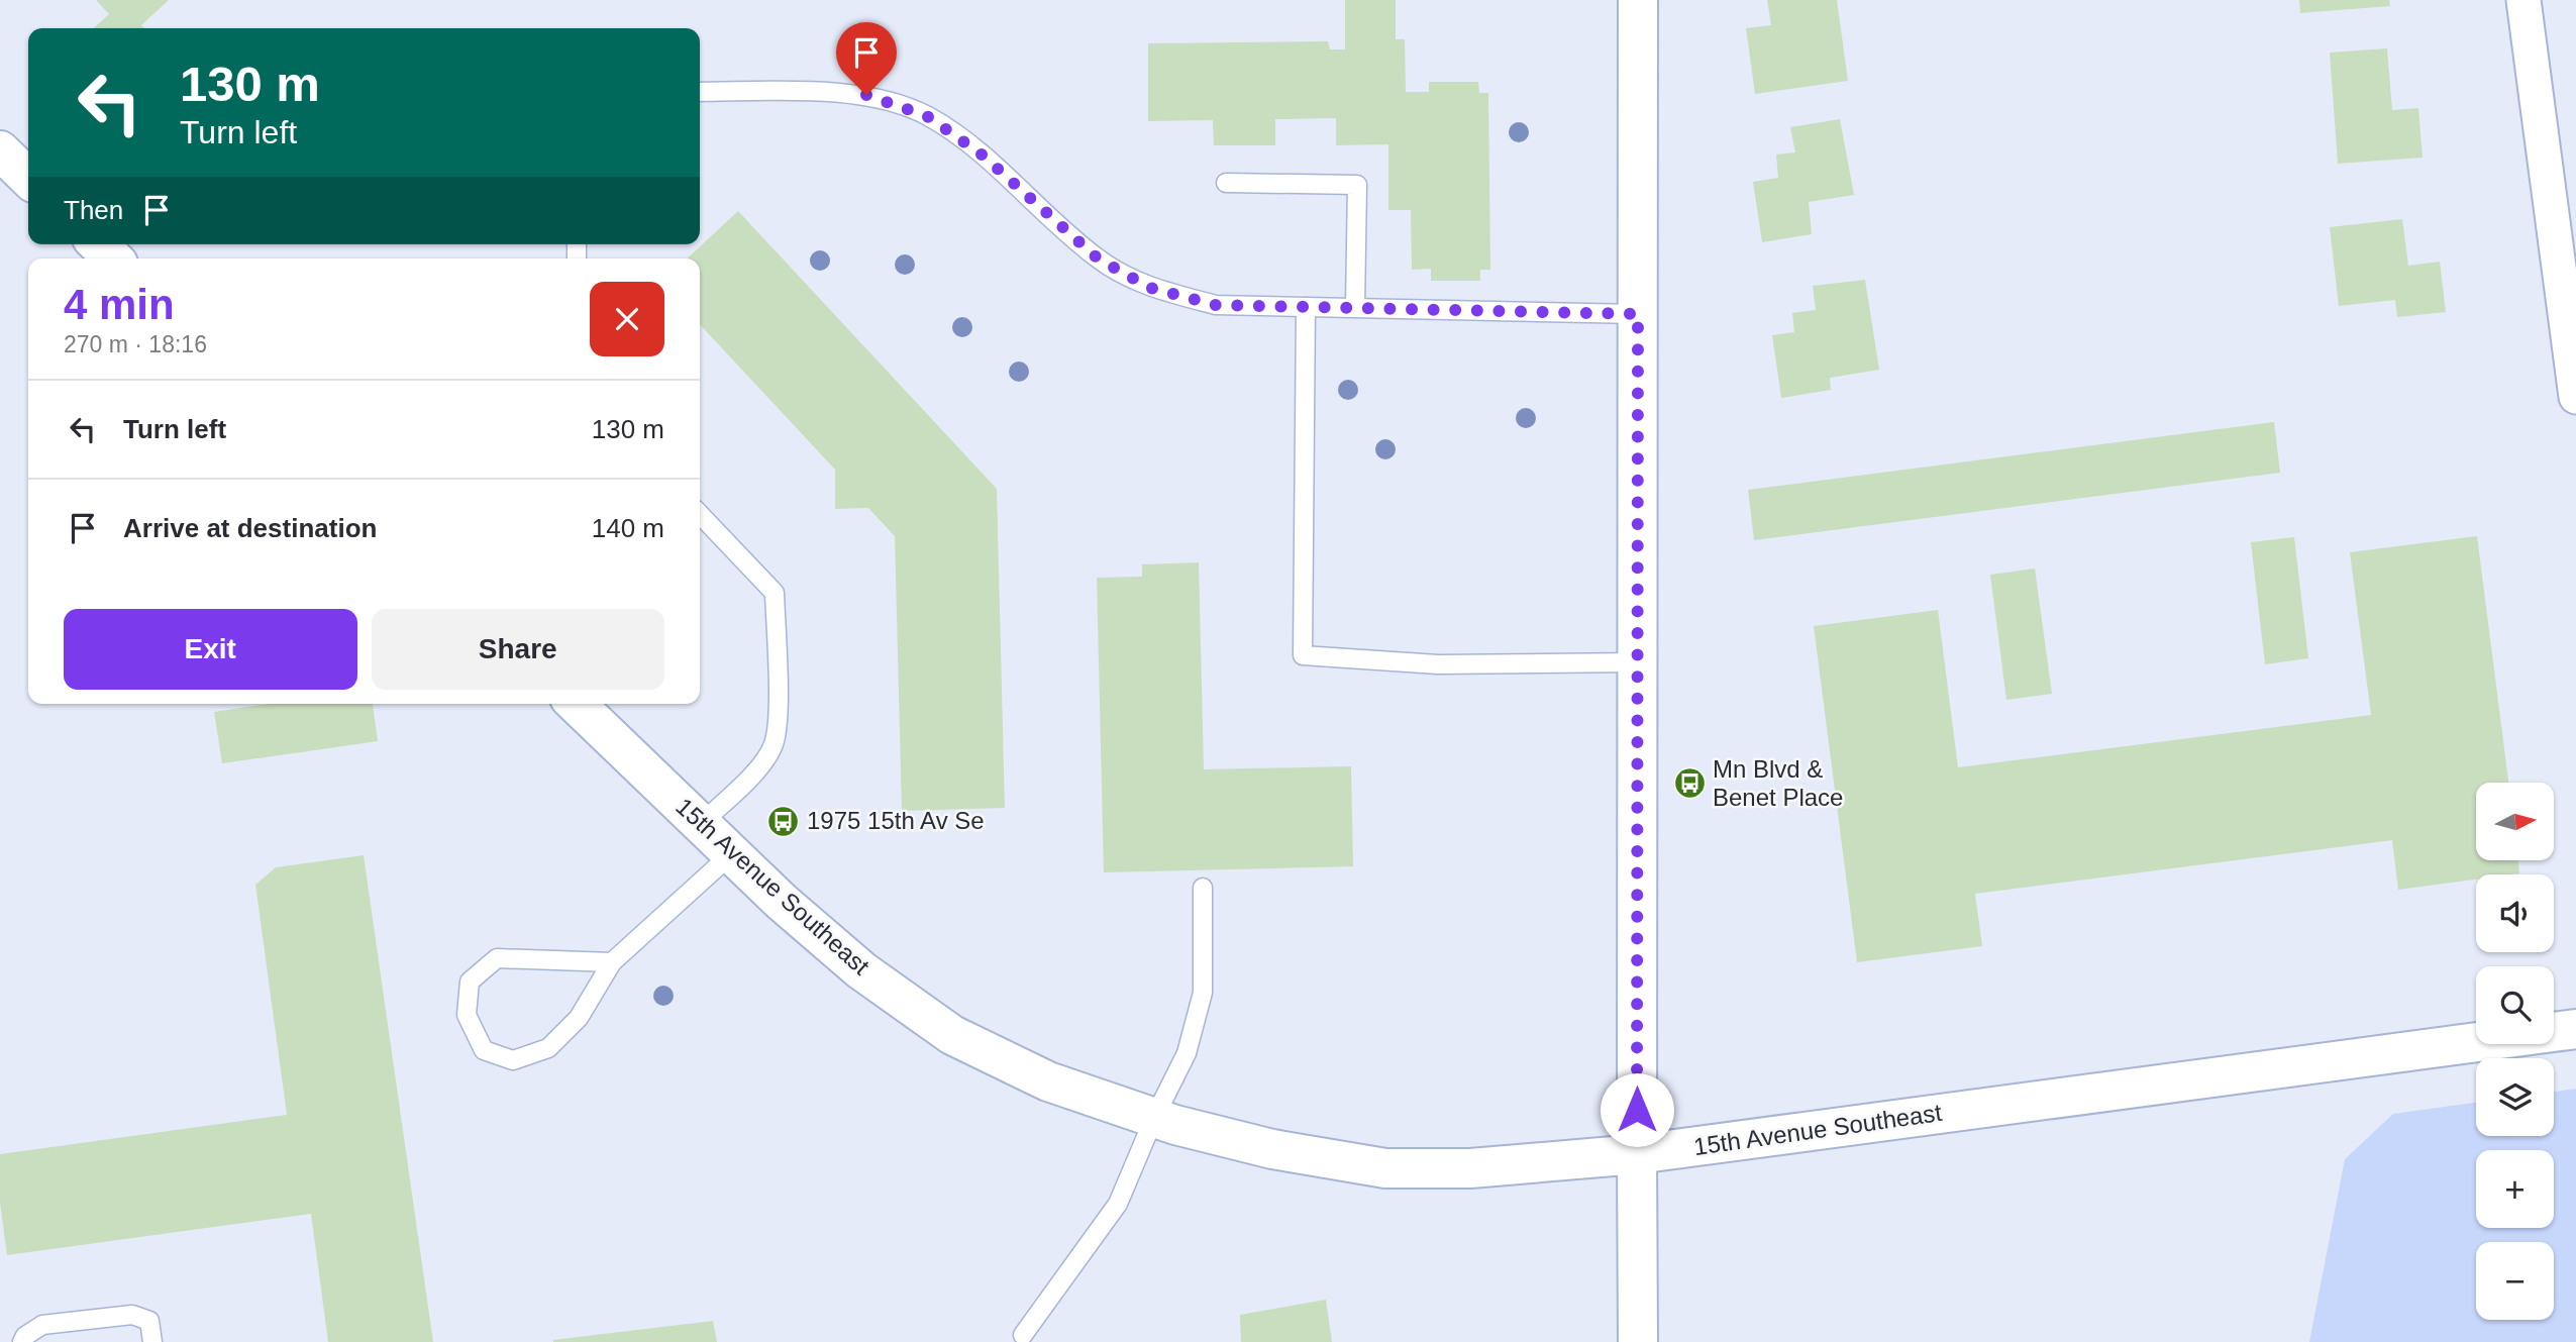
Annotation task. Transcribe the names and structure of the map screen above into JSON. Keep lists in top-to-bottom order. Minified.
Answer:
{"streets":{"street":["15th Avenue Southeast"]},"places":{"bus stop":["Mn Blvd & Benet Place","1975 15th Av Se"]},"north":"right","page":{"turn":["130 m","Turn left"],"then":"Then","heading":["4 min","270 m · 18:16"],"list":[{"name":"Turn left","value":"130 m"},{"name":"Arrive at destination","value":"140 m"}],"buttons":["Exit","Share"],"map_buttons":["+","−"]}}
